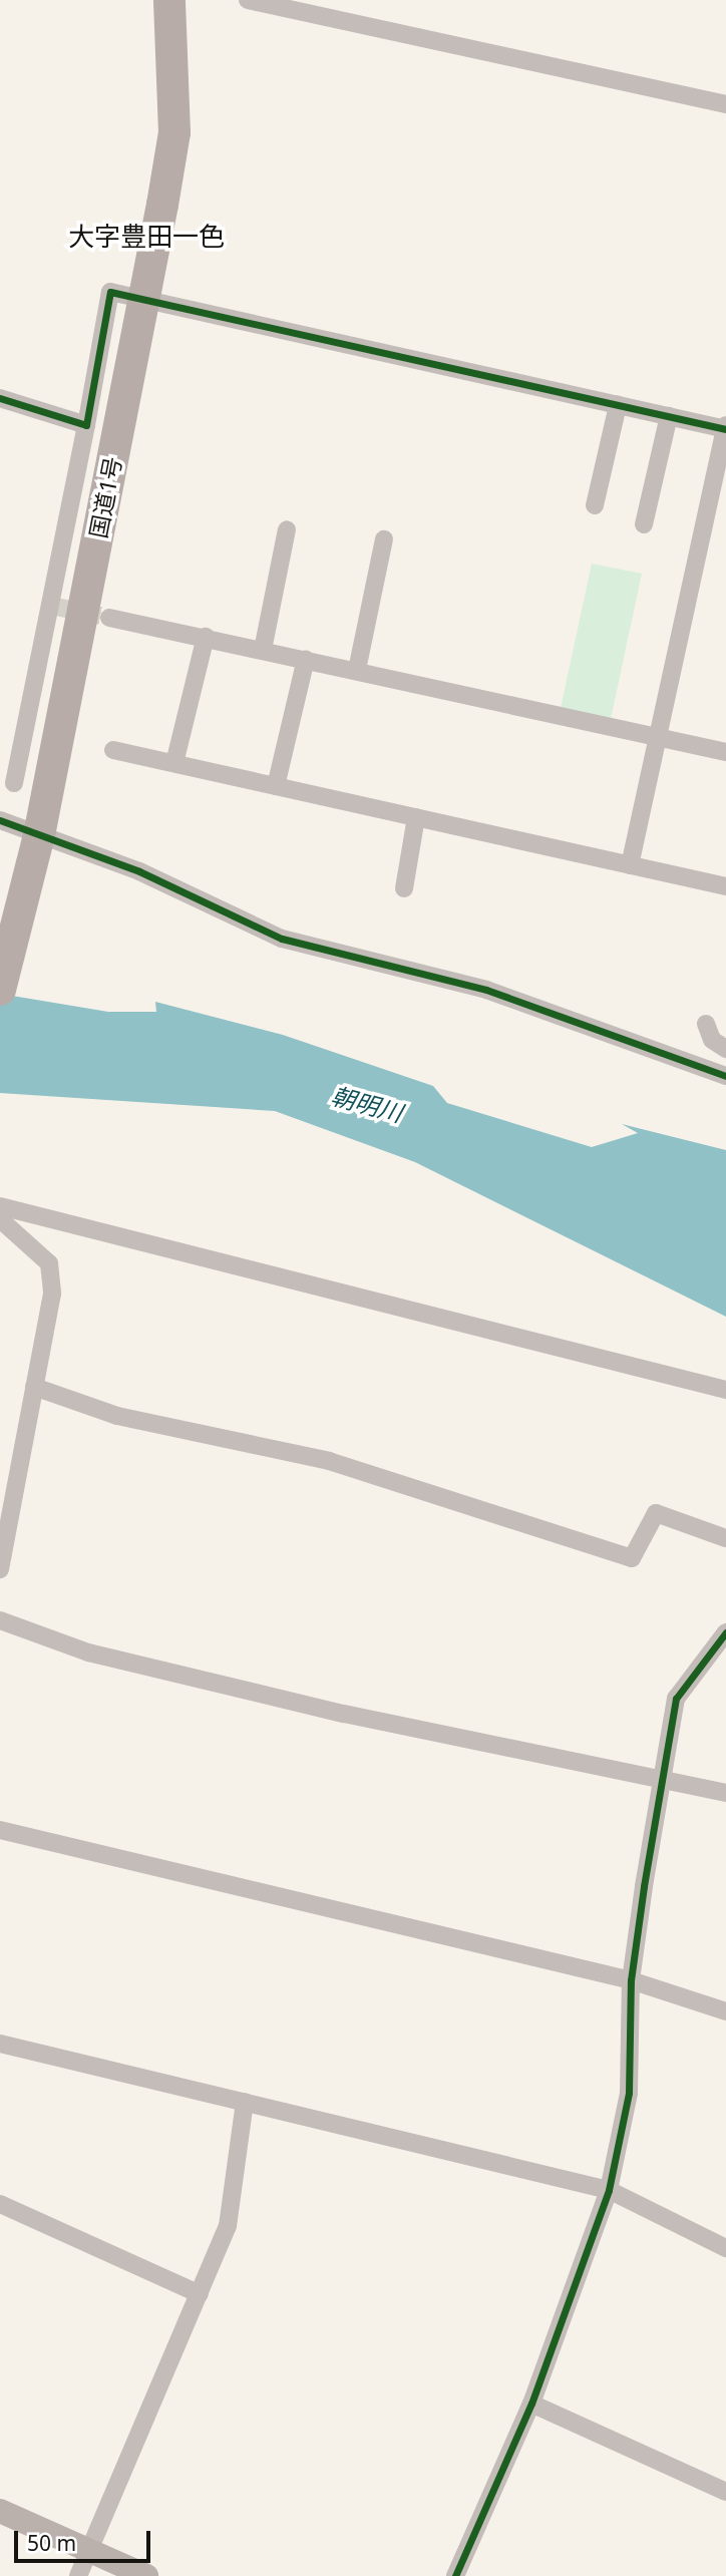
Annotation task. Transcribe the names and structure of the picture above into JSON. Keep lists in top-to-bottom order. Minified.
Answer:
{"streets":{"highway":["国道1号"]},"districts":["大字豊田一色"],"water":["朝明川"],"scale_bar":"50 m"}
